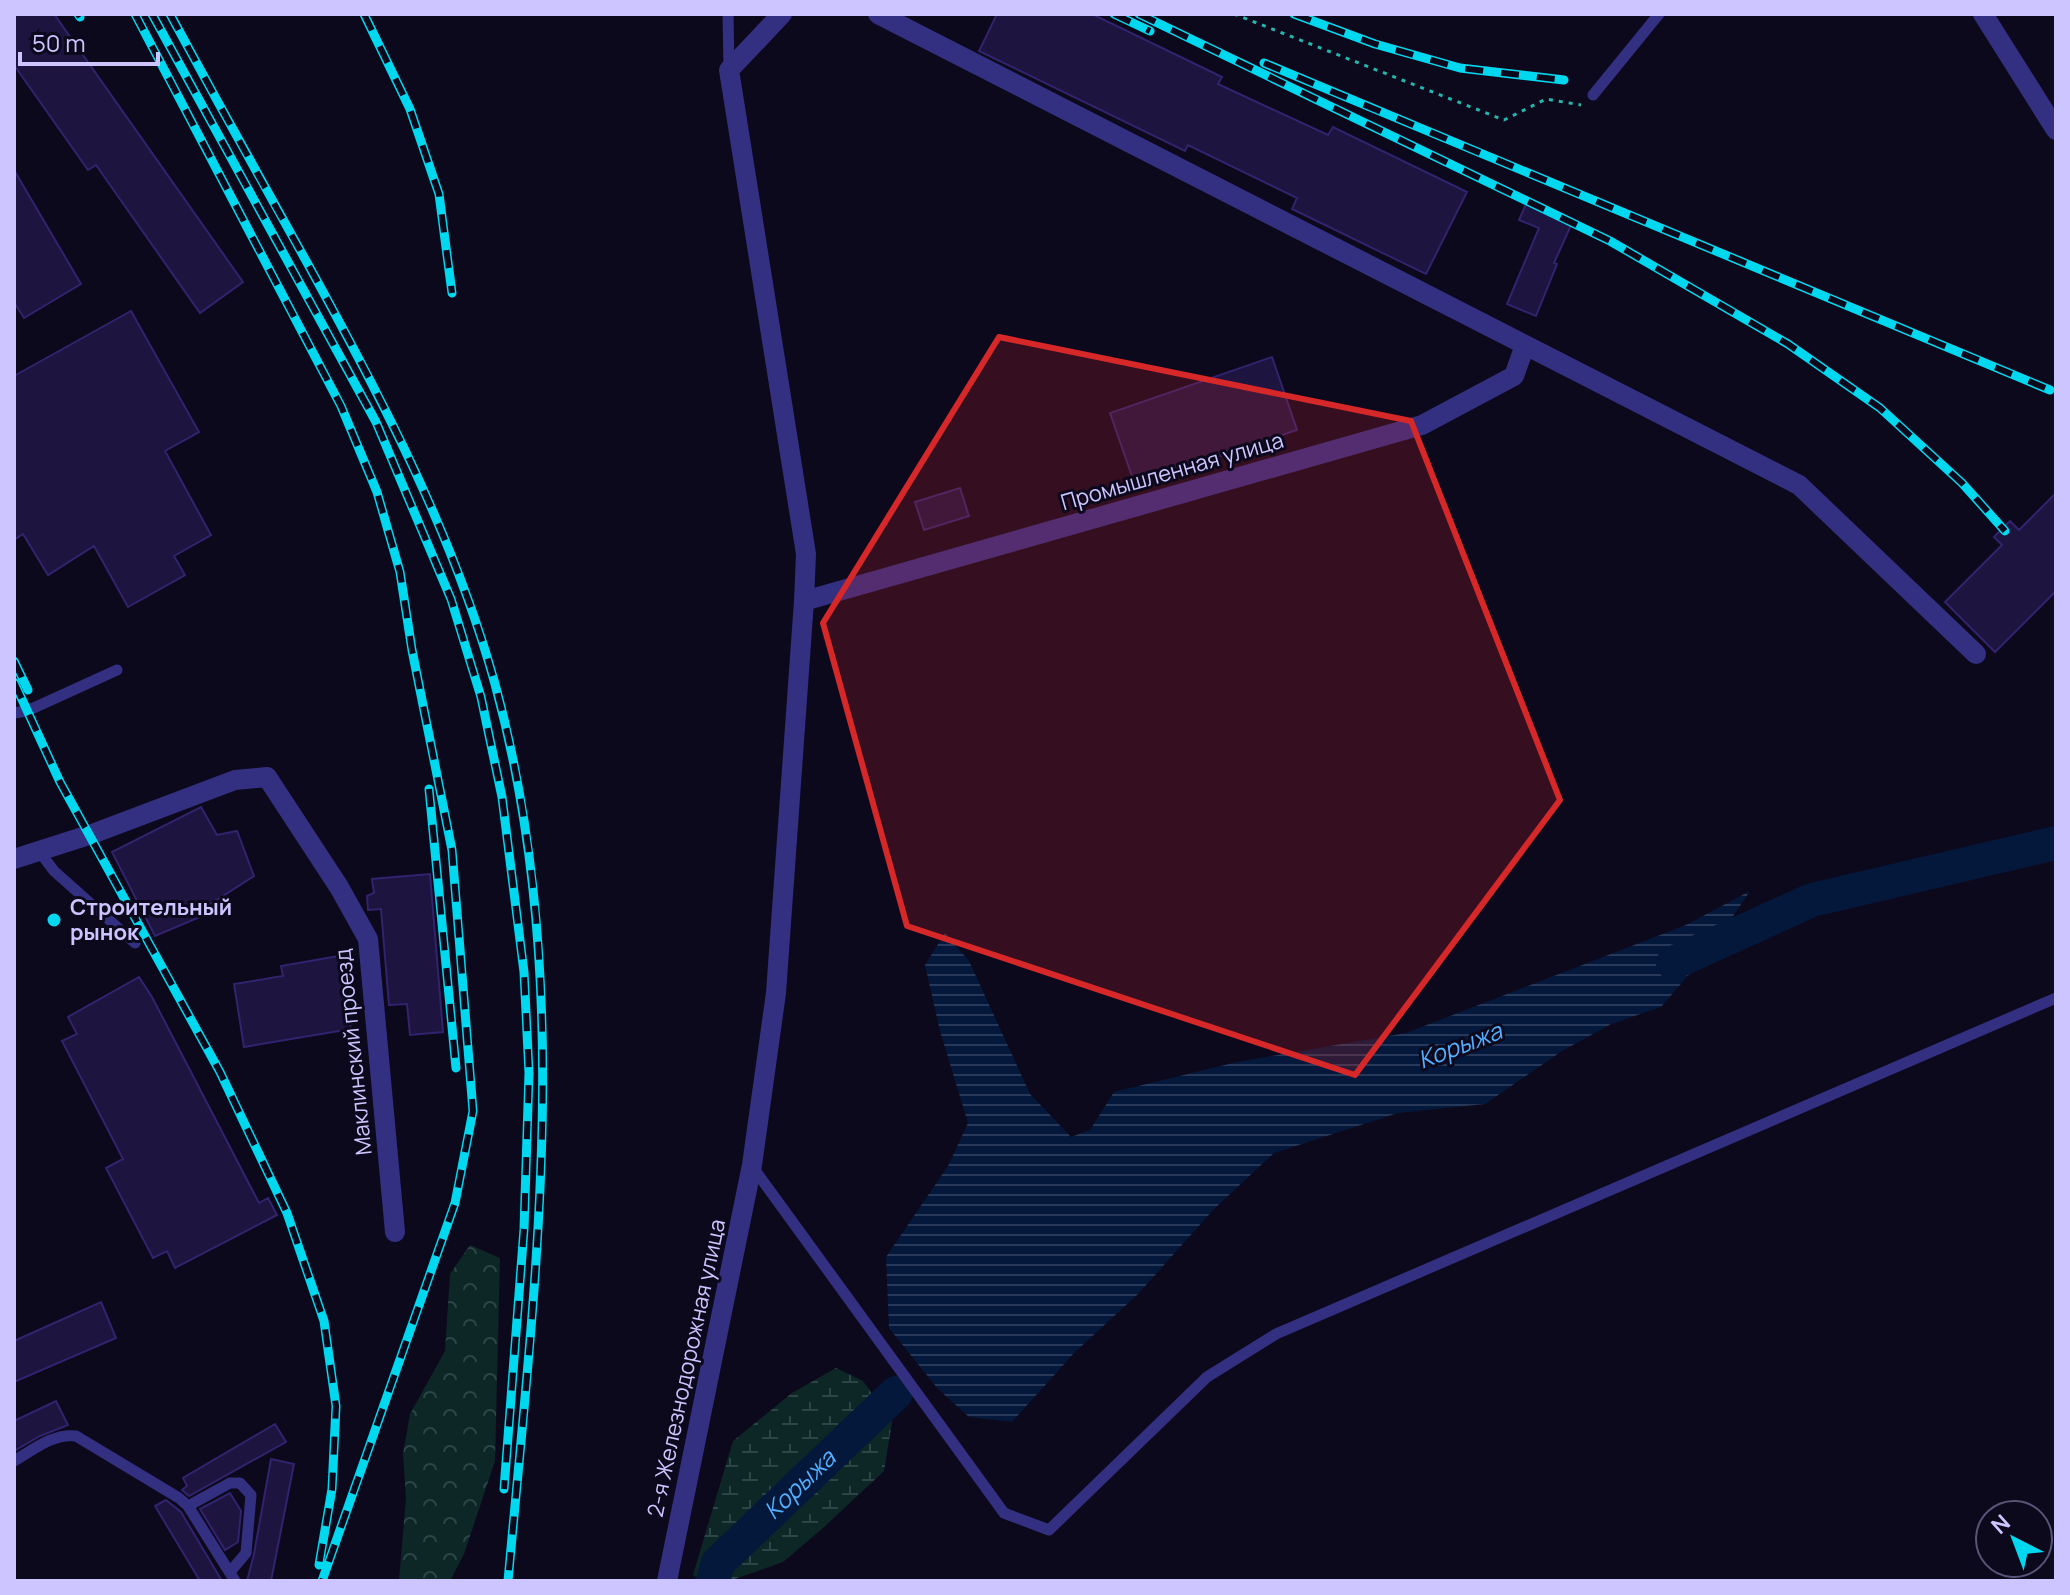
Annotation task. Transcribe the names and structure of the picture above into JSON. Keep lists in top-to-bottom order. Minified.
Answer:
{"streets":{"street":["Промышленная улица","Маклинский проезд","2-я Железнодорожная улица"]},"crossings":[["Промышленная улица","2-я Железнодорожная улица"]],"water":["Корыжа"],"places":["Строительный рынок"],"scale_bar":"50 m","north":"top left"}
